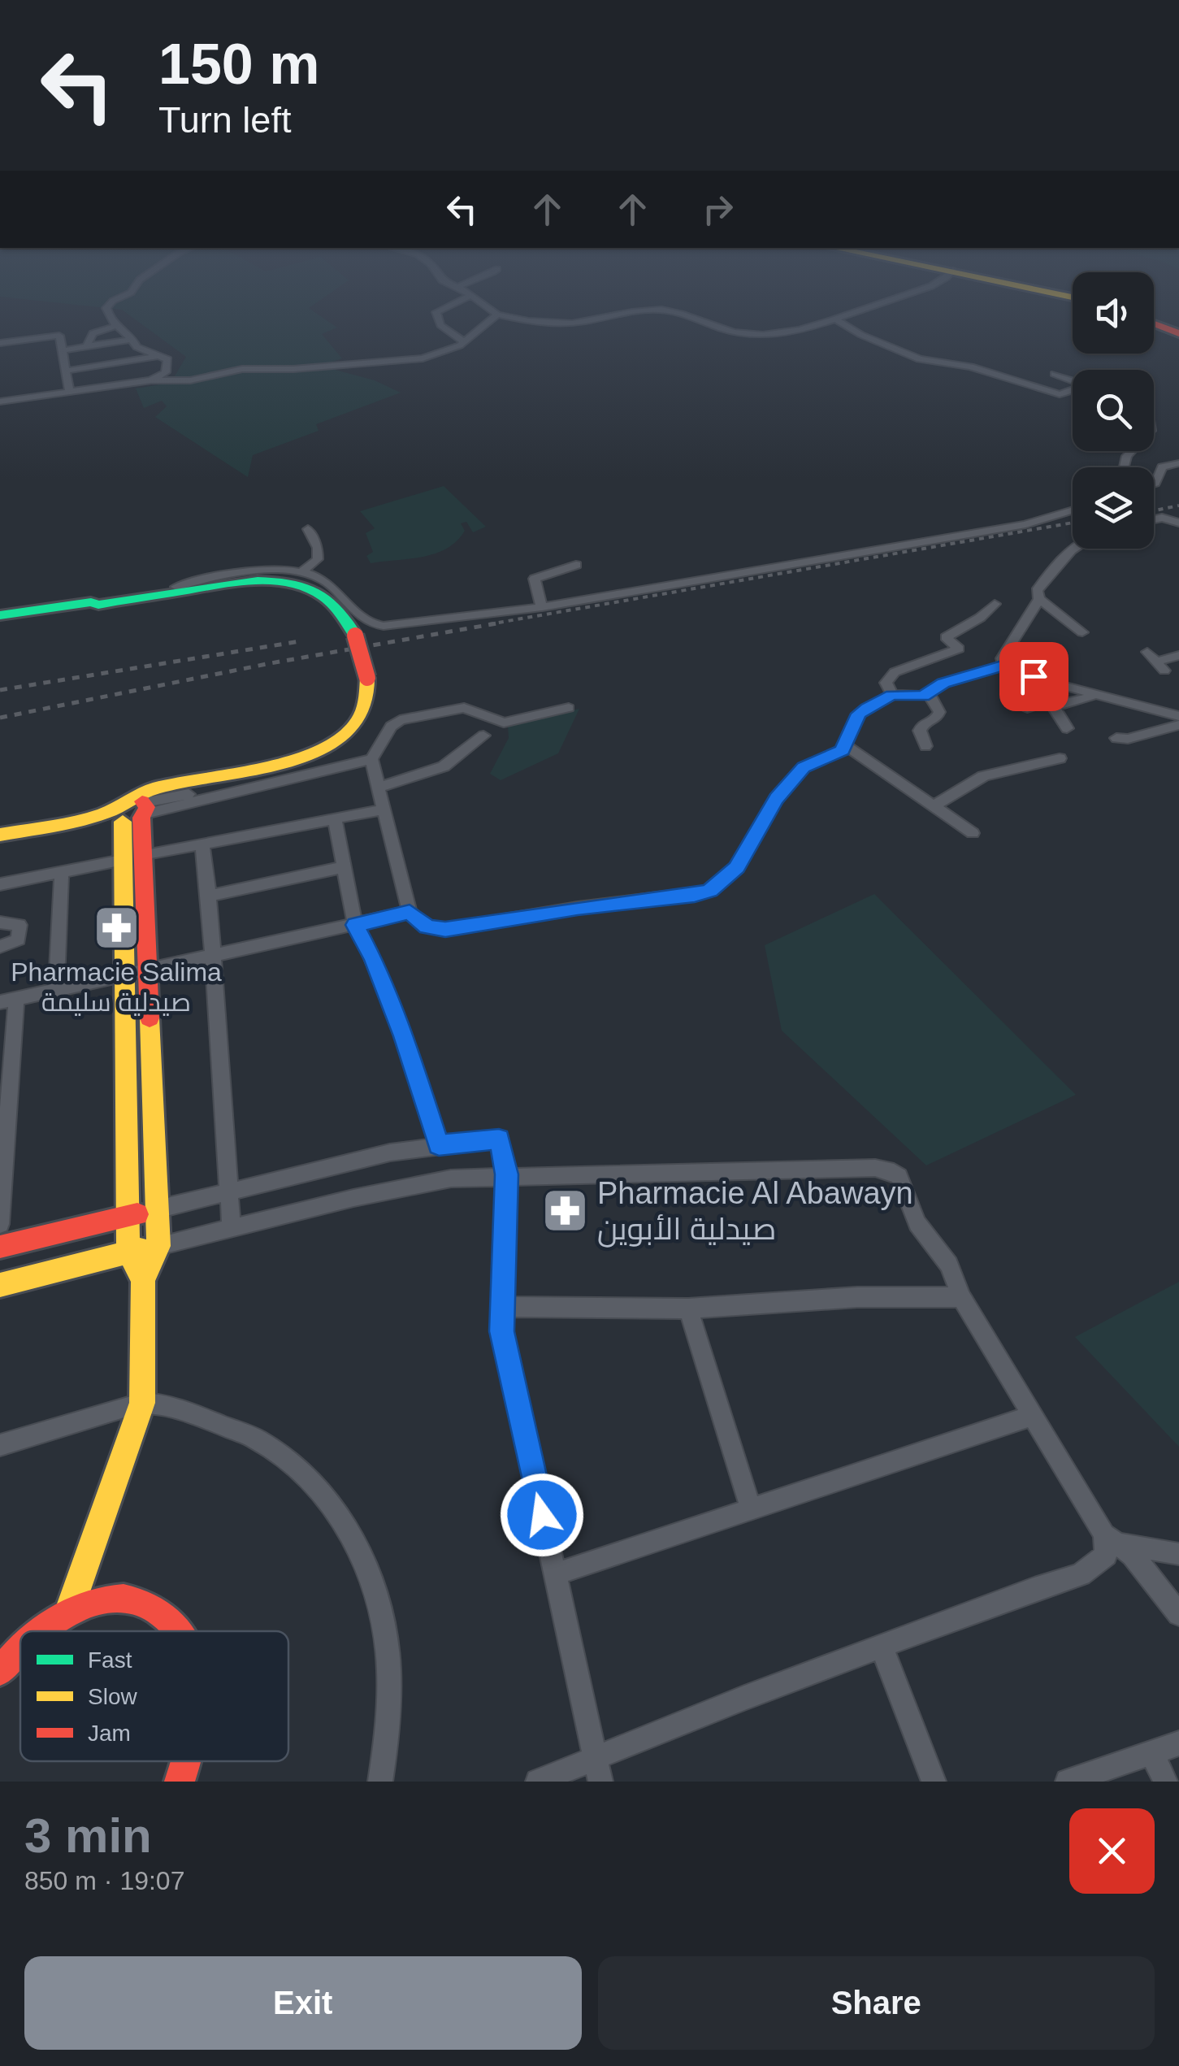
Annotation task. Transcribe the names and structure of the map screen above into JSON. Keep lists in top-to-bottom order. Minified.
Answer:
{"places":{"pharmacy":["Pharmacie Salima صيدلية سليمة","Pharmacie Al Abawayn صيدلية الأبوين"]},"legend":["Fast","Slow","Jam"],"page":{"turn":["150 m","Turn left"],"heading":["3 min","850 m · 19:07"],"buttons":["Exit","Share"]}}
